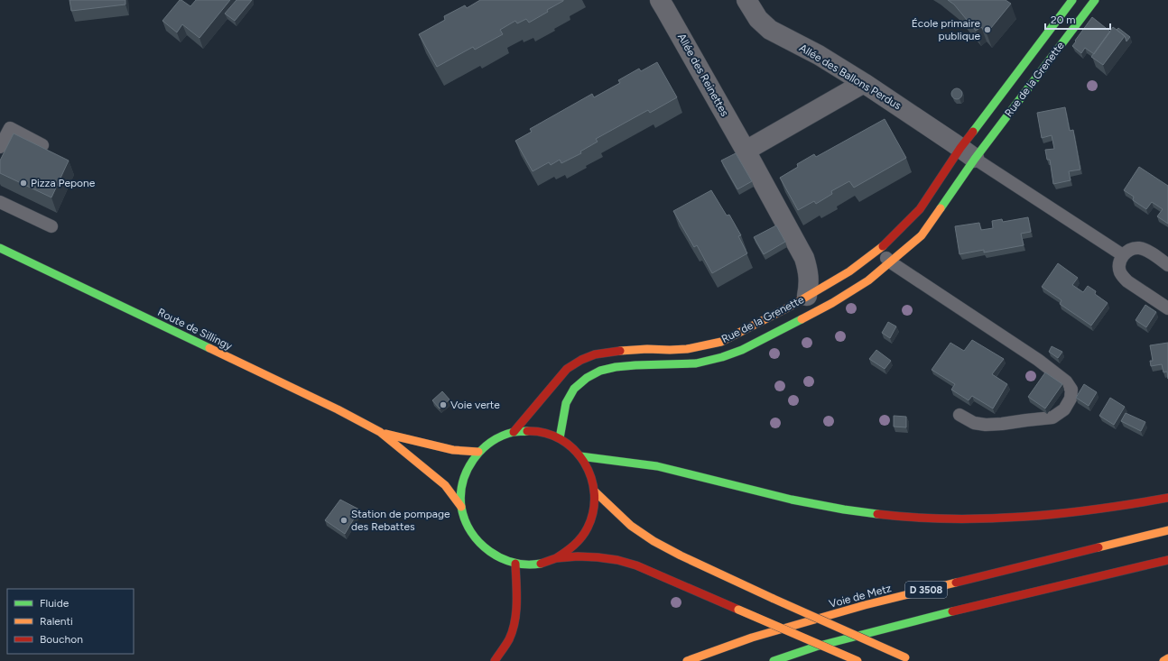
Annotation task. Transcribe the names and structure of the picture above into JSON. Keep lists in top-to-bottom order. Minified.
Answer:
{"streets":{"main road":["Rue de la Grenette","Route de Sillingy","D 3508","Voie de Metz"],"street":["Allée des Reinettes","Allée des Ballons Perdus"]},"crossings":[["Allée des Reinettes","Rue de la Grenette"],["Allée des Ballons Perdus","Rue de la Grenette"]],"places":["École primaire publique","Pizza Pepone","Voie verte","Station de pompage des Rebattes"],"legend":["Fluide","Ralenti","Bouchon"],"scale_bar":"20 m"}
